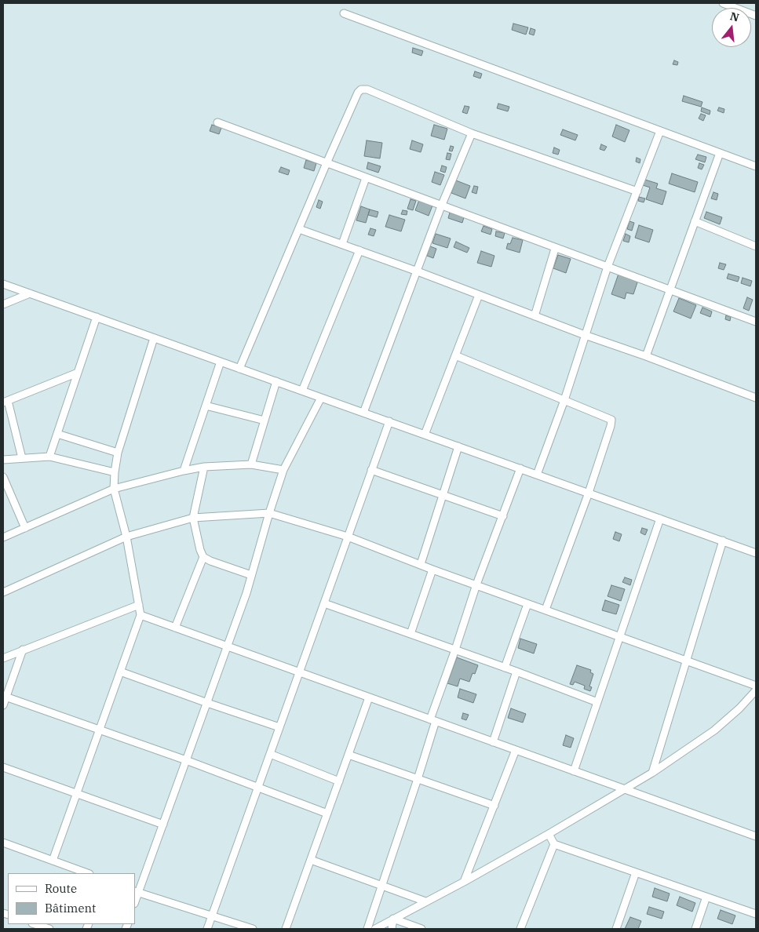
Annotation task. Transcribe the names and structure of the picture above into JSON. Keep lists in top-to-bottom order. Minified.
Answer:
{"legend":["Route","Bâtiment"],"north":"top"}
